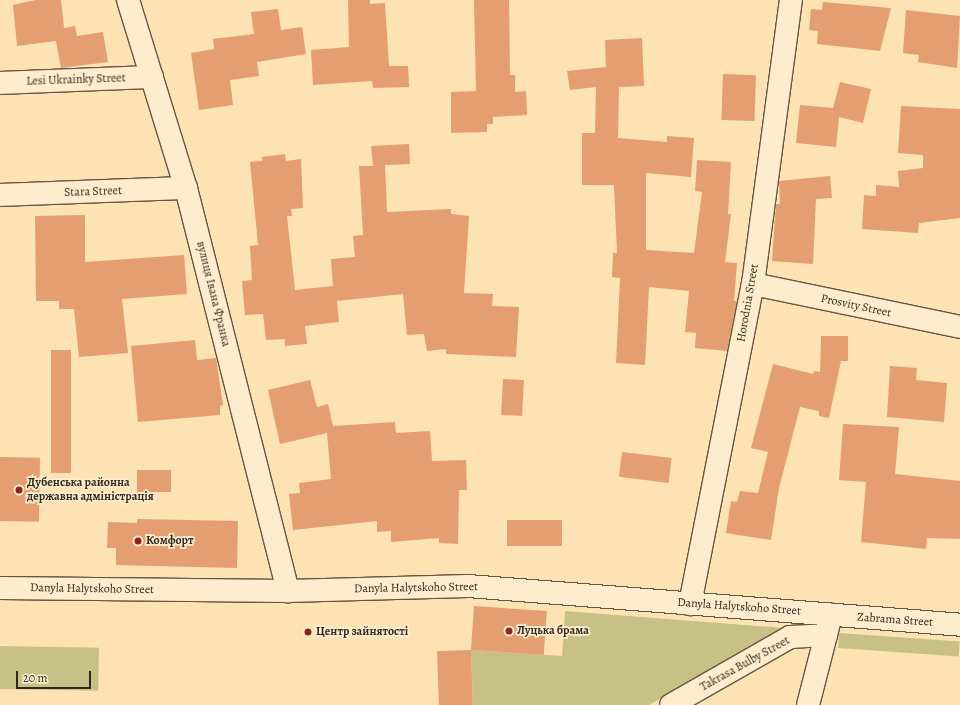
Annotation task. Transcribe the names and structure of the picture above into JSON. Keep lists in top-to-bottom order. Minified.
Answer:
{"streets":{"street":["Lesi Ukrainky Street","Stara Street","вулиця Івана Франка","Horodnia Street","Prosvity Street","Danyla Halytskoho Street","Zabrama Street","Takrasa Bulby Street"]},"crossings":[["Lesi Ukrainky Street","вулиця Івана Франка"],["Stara Street","вулиця Івана Франка"],["вулиця Івана Франка","Danyla Halytskoho Street"],["Horodnia Street","Prosvity Street"],["Horodnia Street","Danyla Halytskoho Street"],["Danyla Halytskoho Street","Zabrama Street"],["Danyla Halytskoho Street","Takrasa Bulby Street"],["Zabrama Street","Takrasa Bulby Street"]],"places":["Дубенська районна державна адміністрація","Комфорт","Луцька брама","Центр зайнятості"],"scale_bar":"20 m"}
